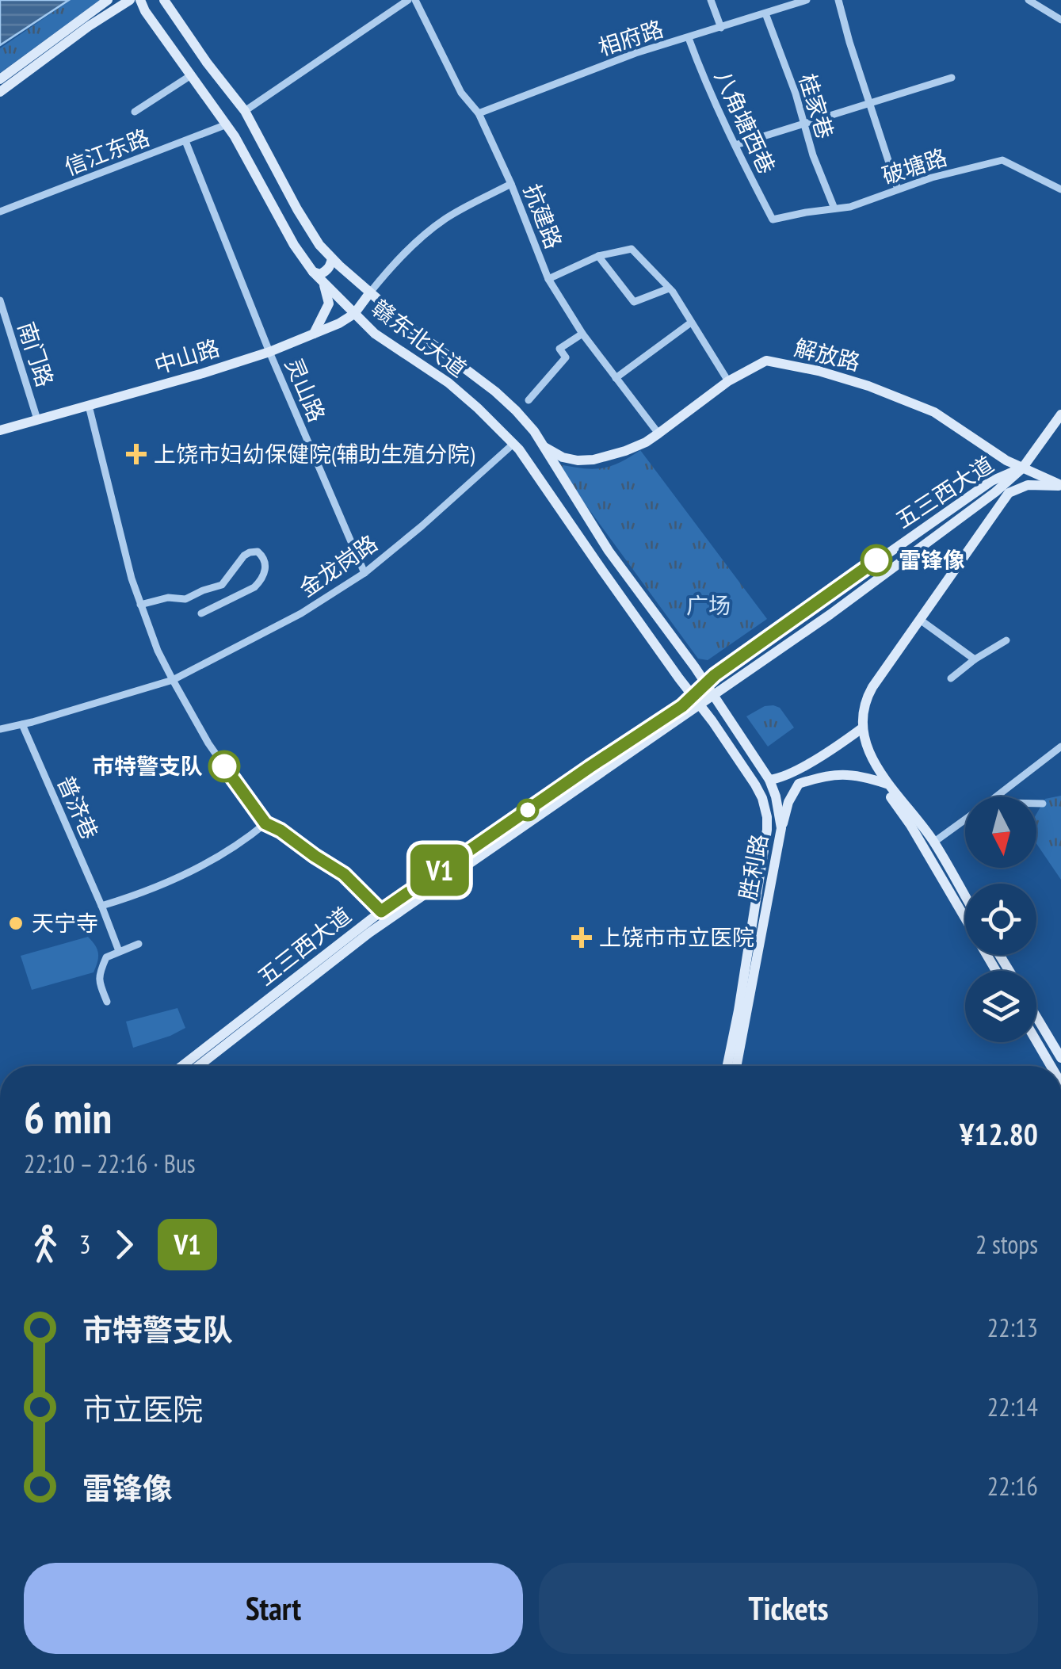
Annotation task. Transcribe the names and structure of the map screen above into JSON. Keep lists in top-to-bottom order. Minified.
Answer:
{"streets":{"main road":["赣东北大道","解放路","中山路","五三西大道","胜利路"],"street":["相府路","桂家巷","八角塘西巷","信江东路","破塘路","抗建路","南门路","灵山路","金龙岗路","普济巷"]},"crossings":[["相府路","桂家巷"],["相府路","八角塘西巷"],["相府路","抗建路"],["桂家巷","破塘路"],["八角塘西巷","破塘路"],["信江东路","赣东北大道"],["信江东路","灵山路"],["抗建路","解放路"],["赣东北大道","中山路"],["赣东北大道","五三西大道"],["赣东北大道","金龙岗路"],["赣东北大道","胜利路"],["南门路","中山路"],["解放路","五三西大道"],["解放路","胜利路"],["中山路","灵山路"],["中山路","胜利路"],["灵山路","金龙岗路"],["五三西大道","胜利路"],["金龙岗路","普济巷"]],"parks":["广场"],"places":{"health":["上饶市妇幼保健院(辅助生殖分院)","上饶市市立医院"],"other":["雷锋像","市特警支队","天宁寺"]},"lines":["bus line V1"],"north":"bottom","page":{"on_map":"V1","heading":["6 min","22:10 – 22:16 · Bus","¥12.80"],"legs":["3","V1","2 stops"],"list":[{"name":"市特警支队","value":"22:13"},{"name":"市立医院","value":"22:14"},{"name":"雷锋像","value":"22:16"}],"buttons":["Start","Tickets"]}}
